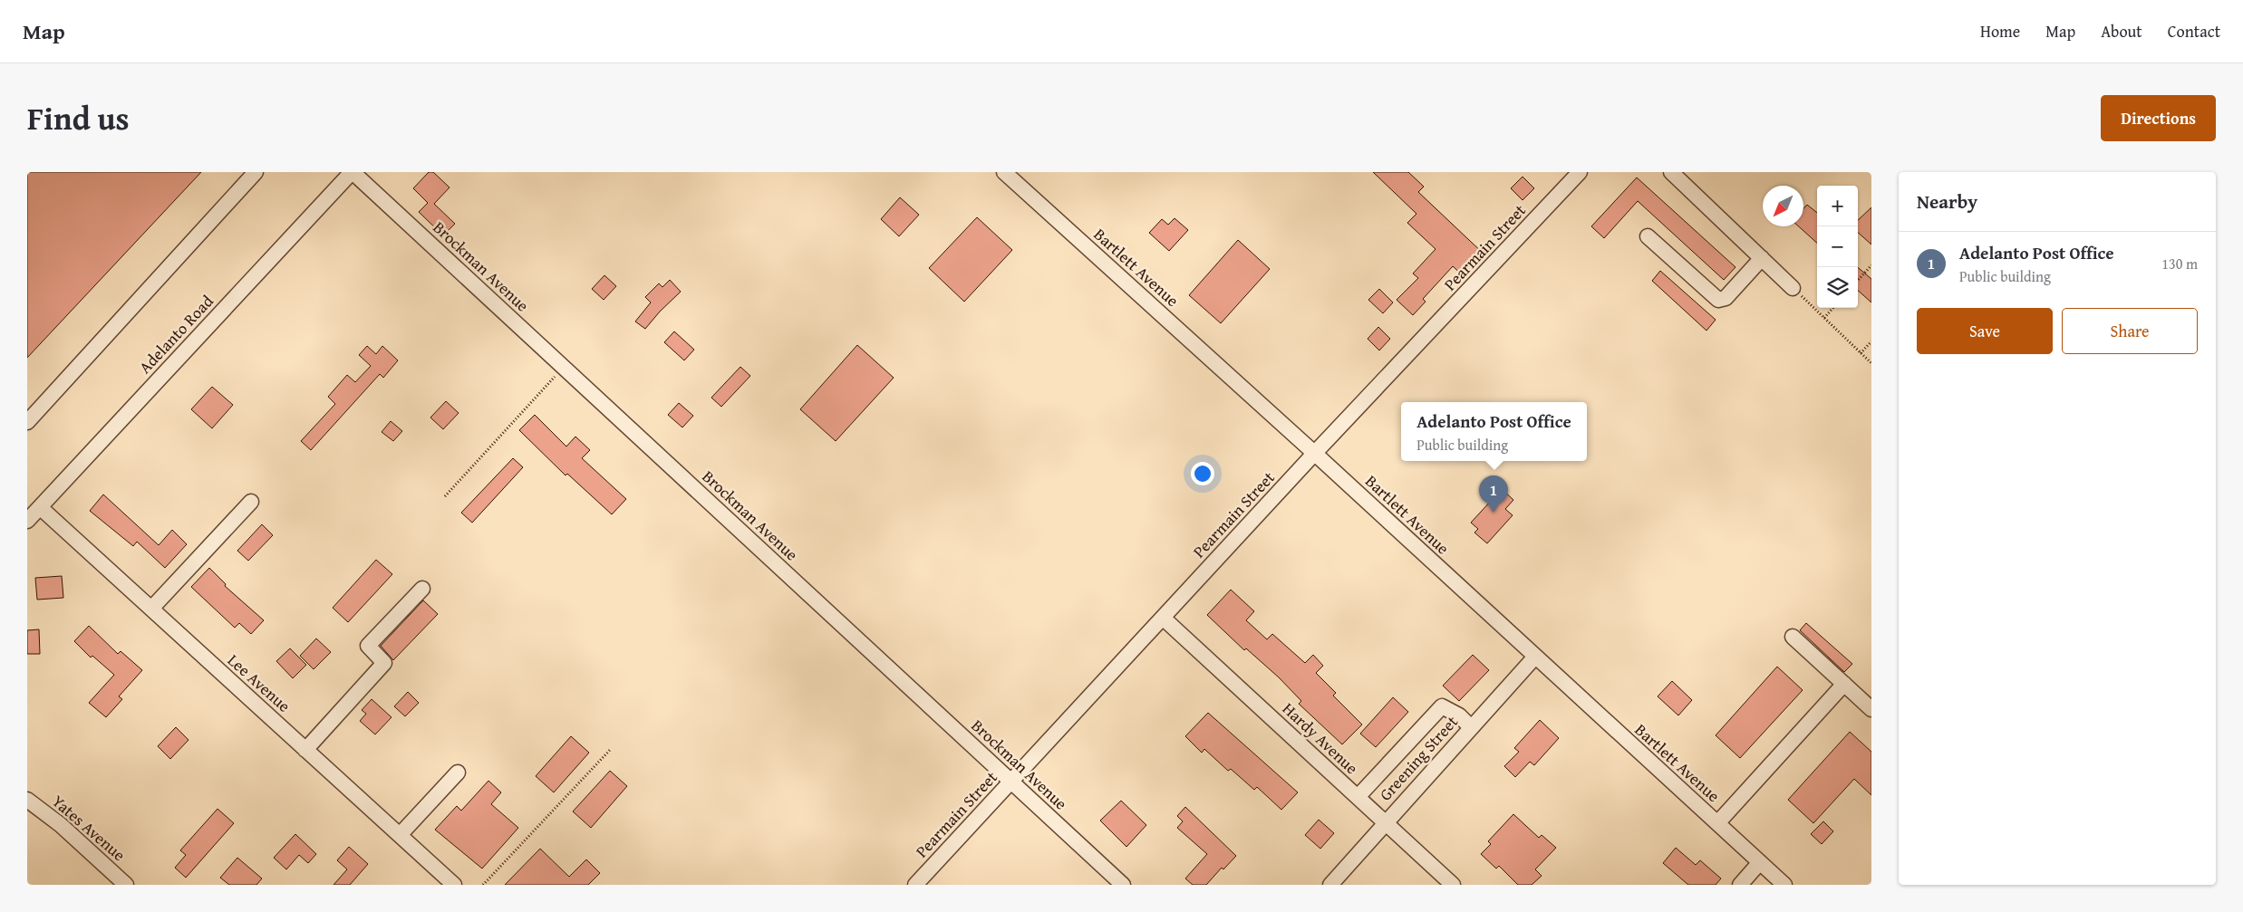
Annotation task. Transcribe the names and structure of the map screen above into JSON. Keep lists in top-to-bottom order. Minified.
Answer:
{"streets":{"street":["Pearmain Street","Brockman Avenue","Bartlett Avenue","Adelanto Road","Lee Avenue","Hardy Avenue","Greening Street","Yates Avenue"]},"crossings":[["Pearmain Street","Brockman Avenue"],["Pearmain Street","Bartlett Avenue"],["Pearmain Street","Hardy Avenue"],["Brockman Avenue","Adelanto Road"],["Bartlett Avenue","Greening Street"],["Adelanto Road","Lee Avenue"],["Hardy Avenue","Greening Street"]],"north":"bottom left","page":{"header":"Map","nav":["Home","Map","About","Contact"],"title":"Find us","buttons":["Directions",["Save","Share"]],"heading":"Nearby","map_buttons":["+","−"],"list":[{"mark":"1","name":"Adelanto Post Office","note":"Public building","value":"130 m"}],"popup":["Adelanto Post Office","Public building"],"pins":"1"}}
